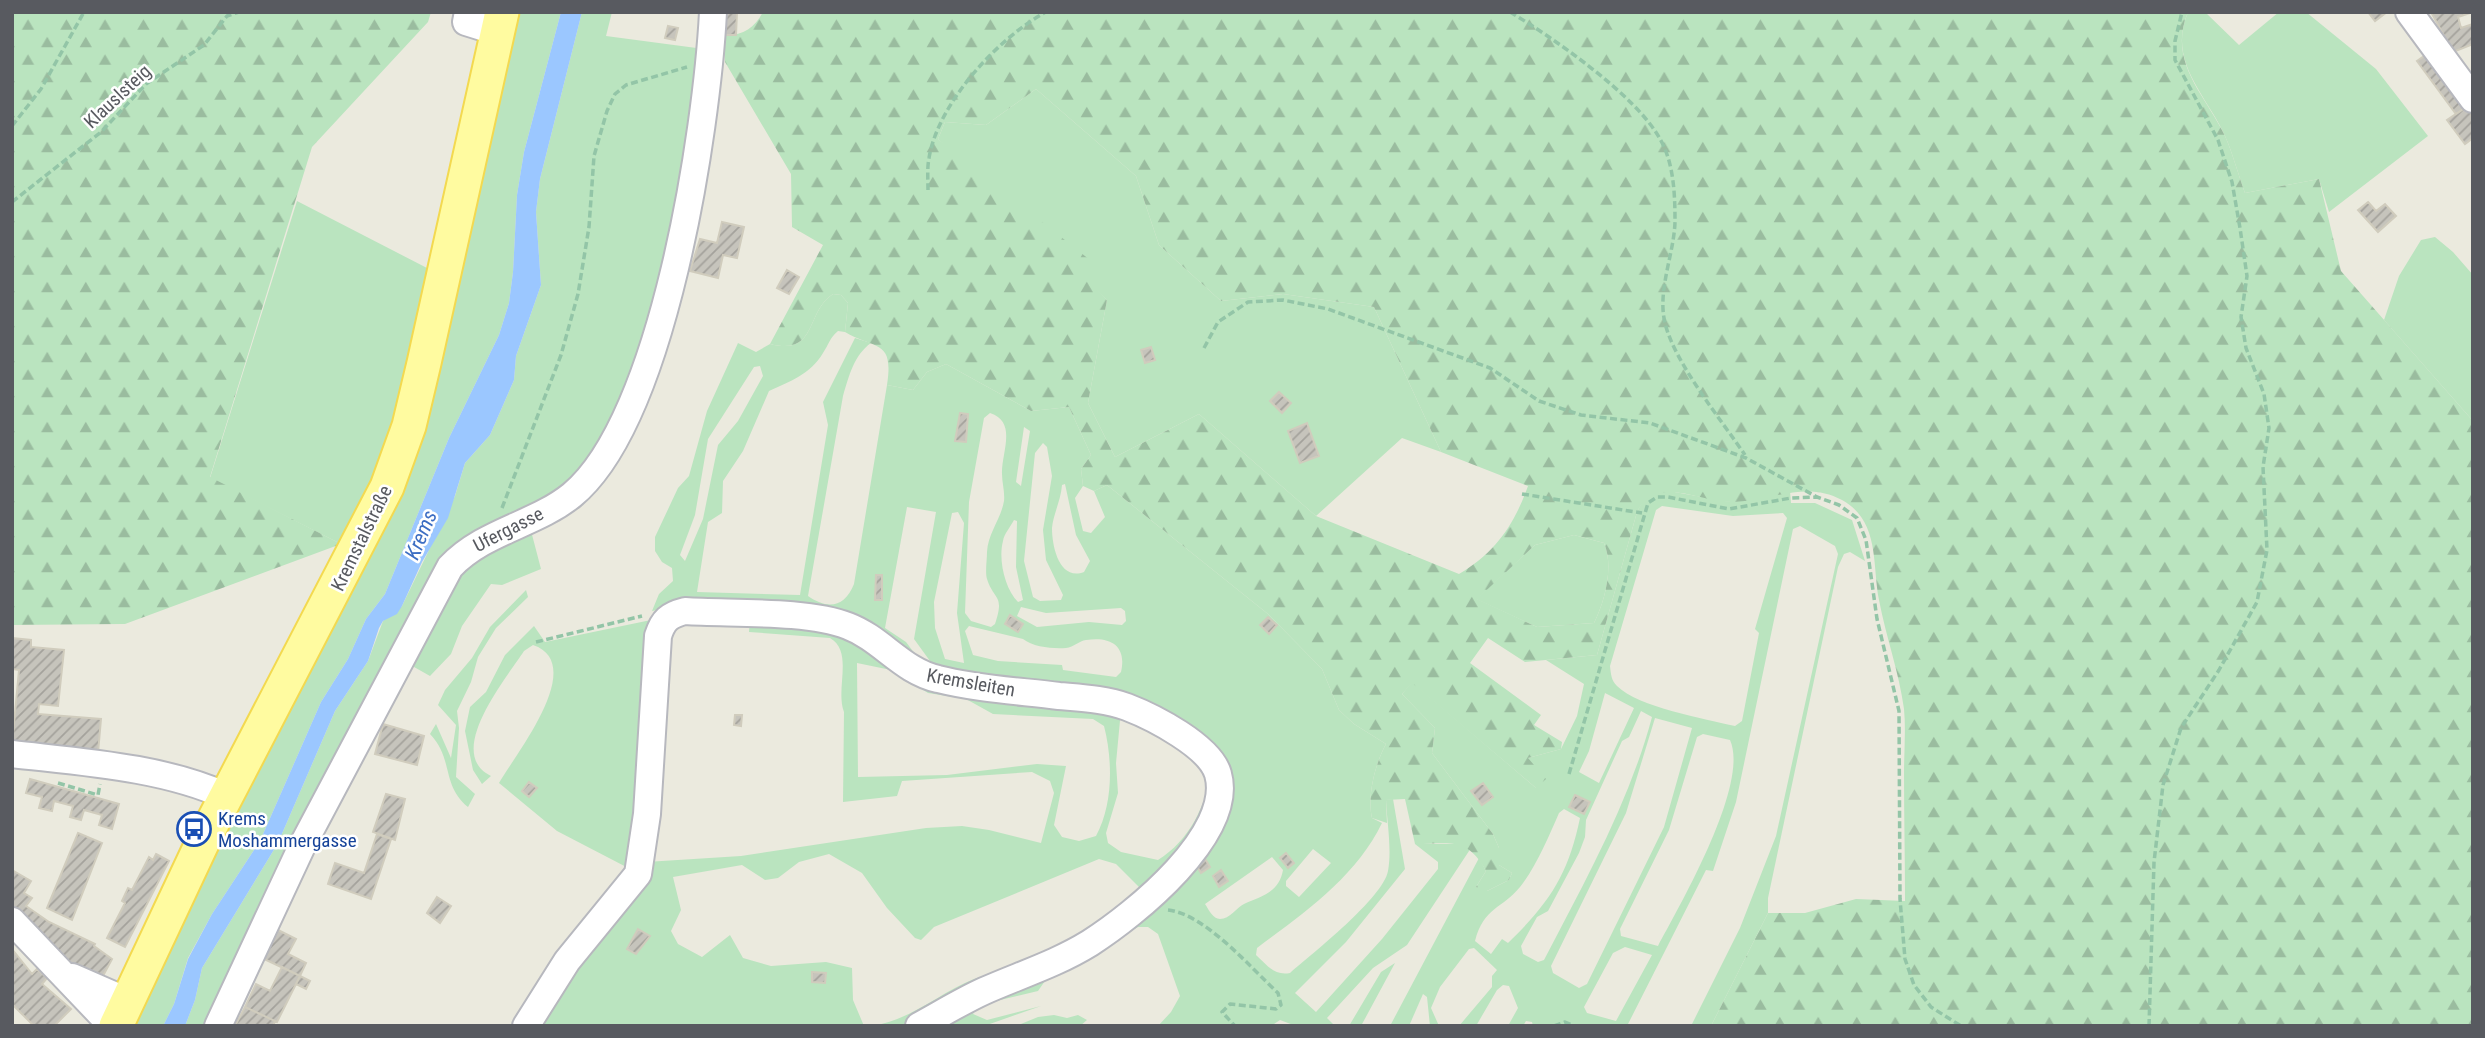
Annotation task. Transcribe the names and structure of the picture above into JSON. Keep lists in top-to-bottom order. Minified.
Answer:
{"streets":{"main road":["Kremstalstraße"],"street":["Ufergasse","Kremsleiten"],"path":["Klauslsteig"]},"water":["Krems"],"places":{"bus stop":["Krems Moshammergasse"]}}
